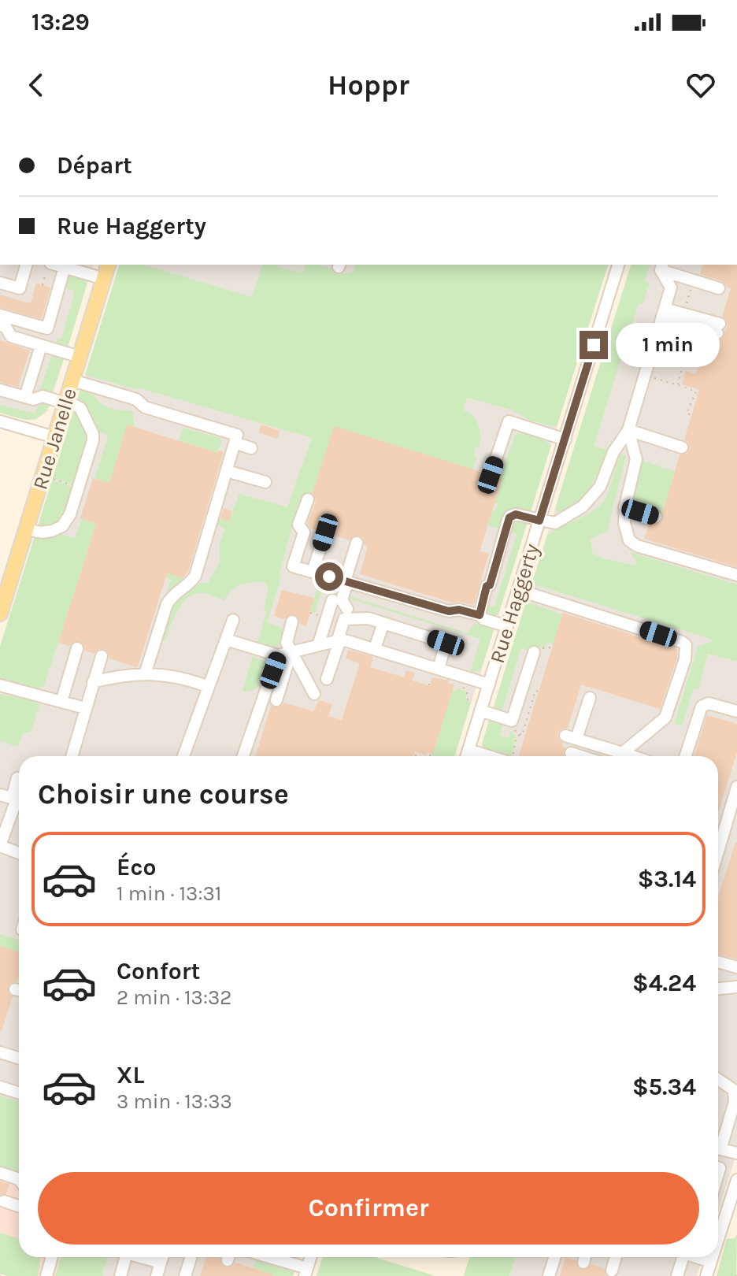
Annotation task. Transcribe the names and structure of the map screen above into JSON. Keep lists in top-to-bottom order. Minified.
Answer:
{"streets":{"main road":["Rue Janelle"],"street":["Rue Haggerty"]},"page":{"status":"13:29","header":"Hoppr","banner":["Départ","Rue Haggerty"],"bubble":"1 min","heading":"Choisir une course","list":[{"name":"Éco","note":"1 min · 13:31","value":"$3.14"},{"name":"Confort","note":"2 min · 13:32","value":"$4.24"},{"name":"XL","note":"3 min · 13:33","value":"$5.34"}],"buttons":"Confirmer"}}
